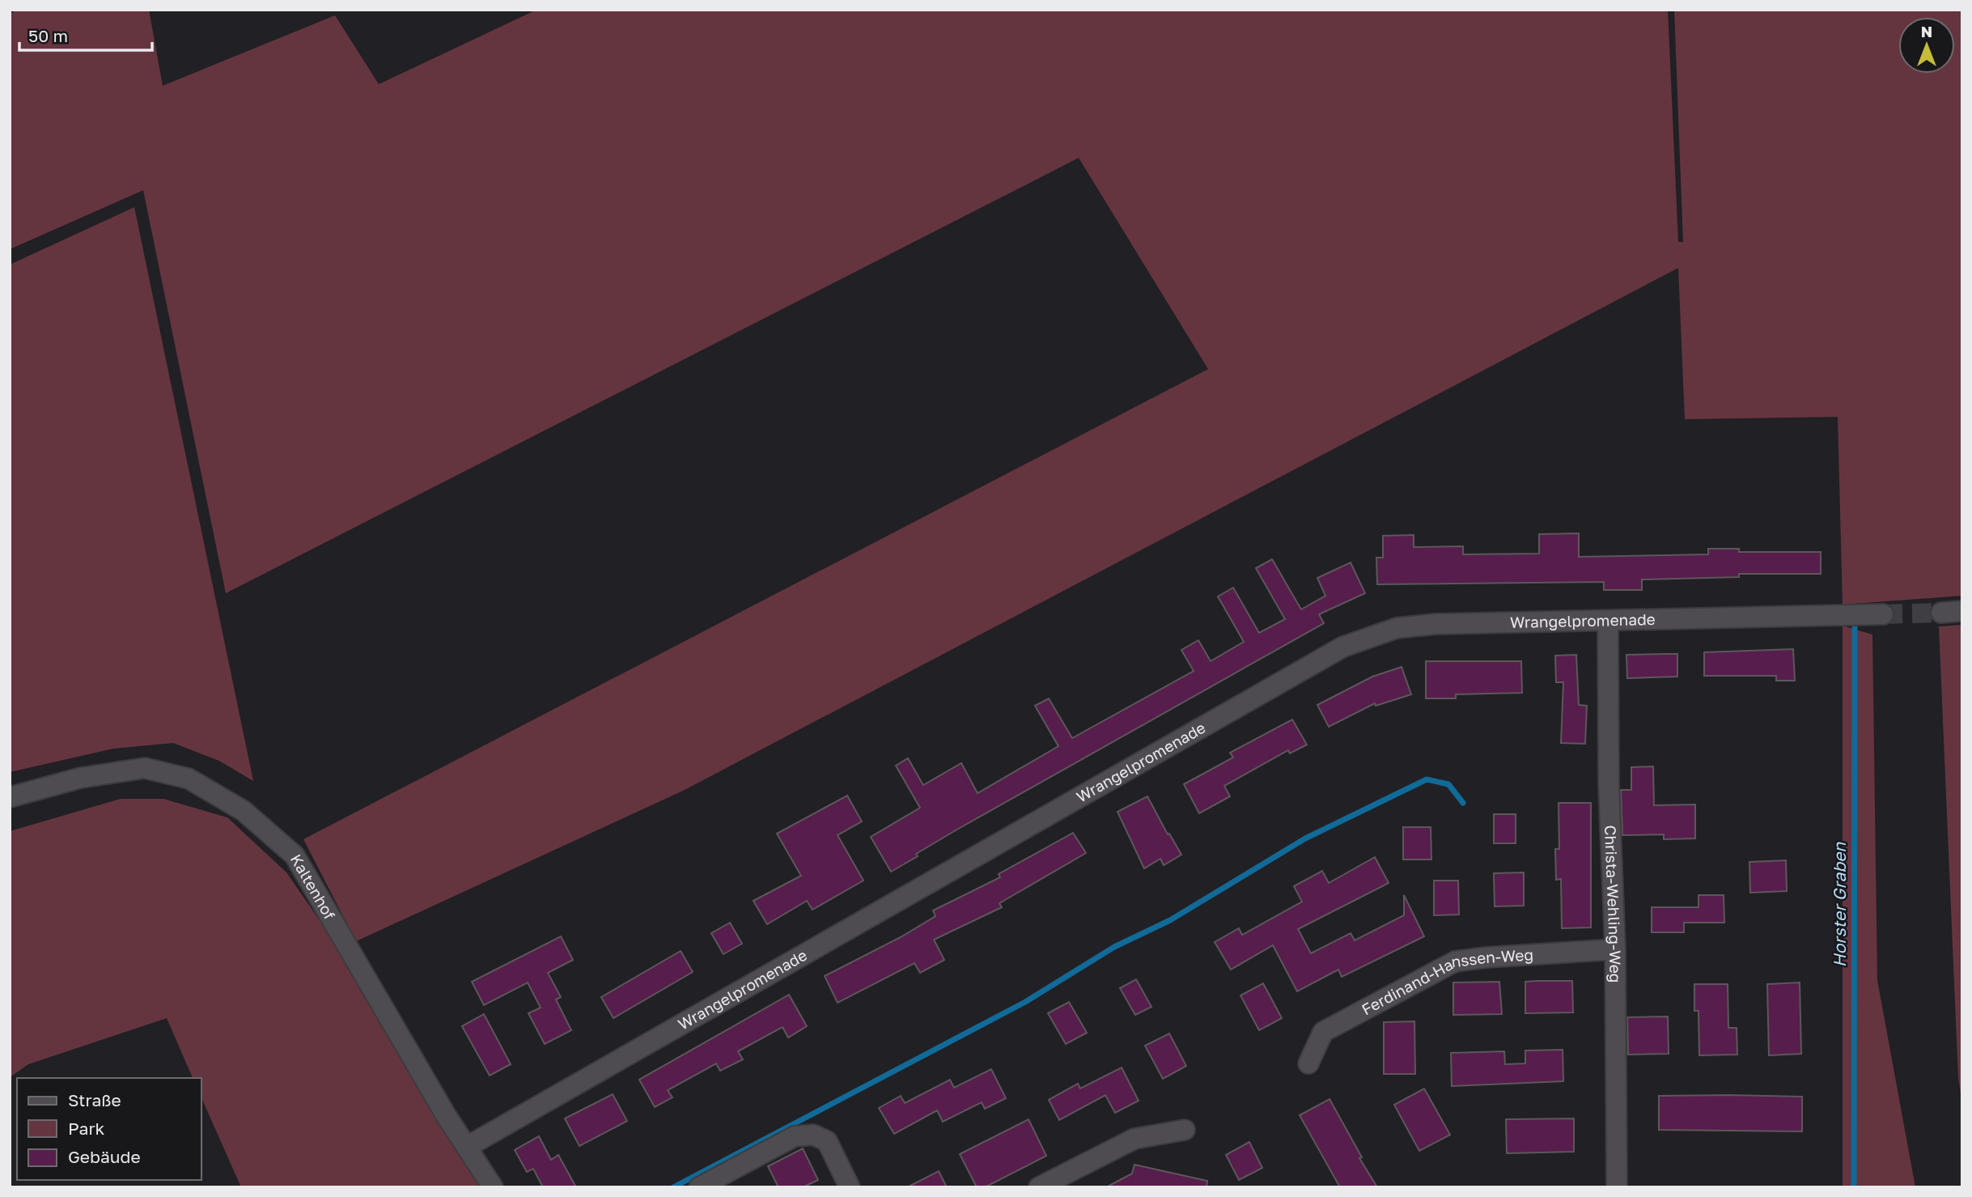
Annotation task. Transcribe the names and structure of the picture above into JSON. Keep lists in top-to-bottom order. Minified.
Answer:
{"streets":{"street":["Wrangelpromenade","Kaltenhof","Christa-Wehling-Weg","Ferdinand-Hanssen-Weg"]},"crossings":[["Wrangelpromenade","Kaltenhof"],["Wrangelpromenade","Christa-Wehling-Weg"],["Christa-Wehling-Weg","Ferdinand-Hanssen-Weg"]],"water":["Horster Graben"],"legend":["Straße","Park","Gebäude"],"scale_bar":"50 m","north":"top"}
